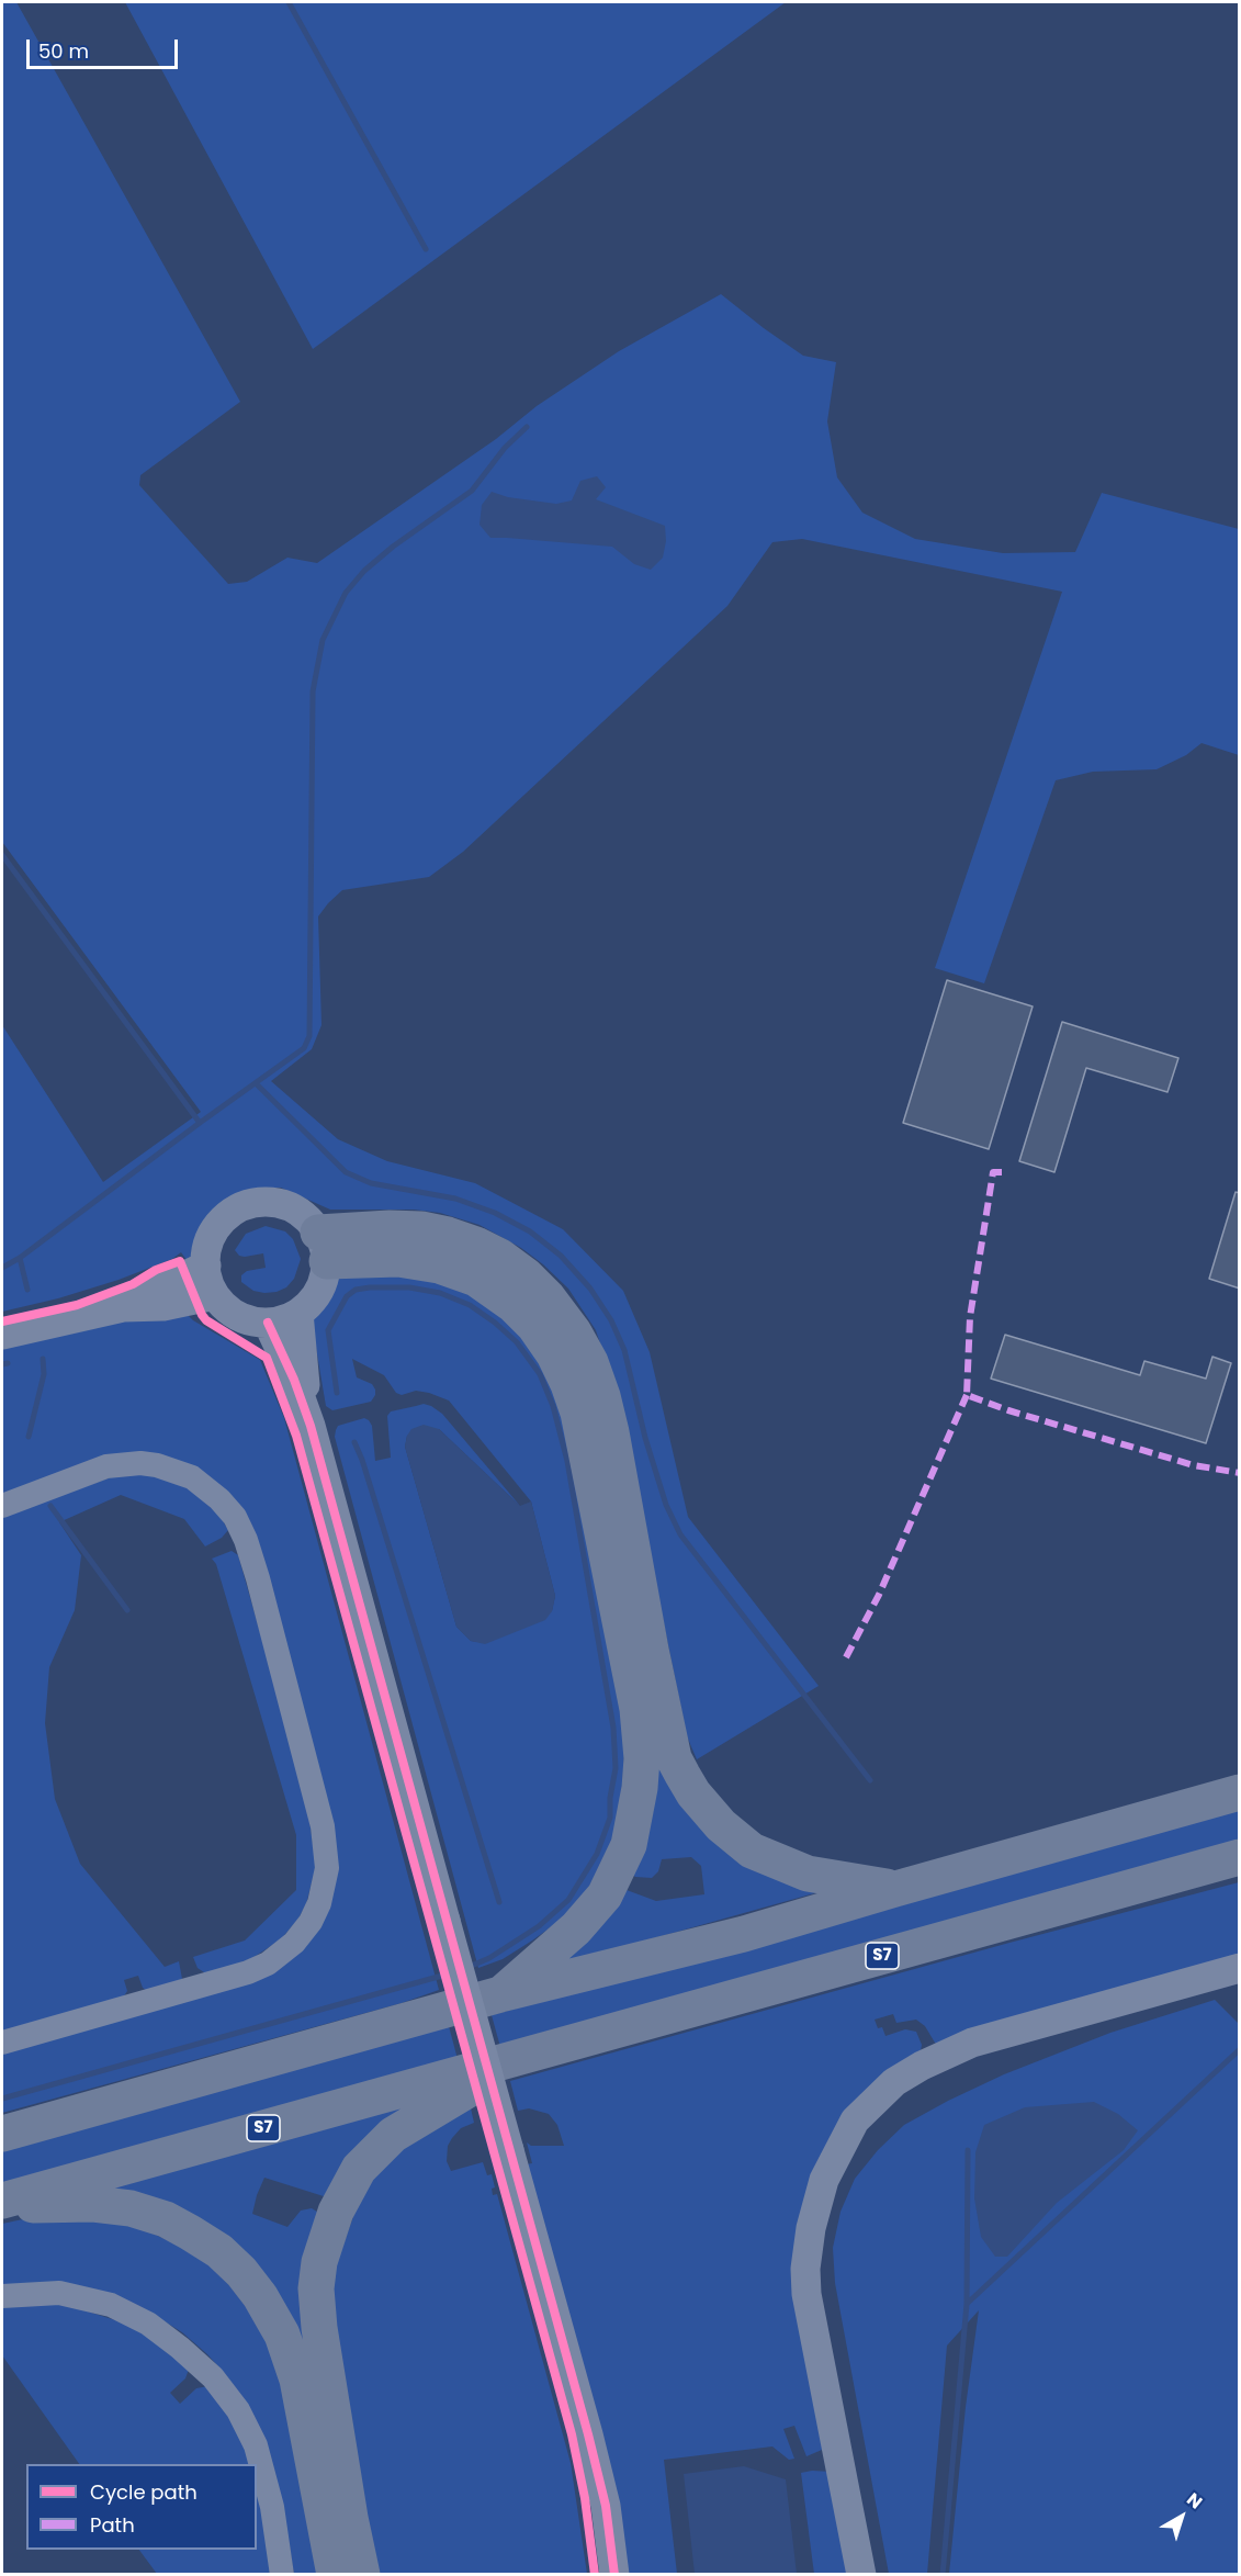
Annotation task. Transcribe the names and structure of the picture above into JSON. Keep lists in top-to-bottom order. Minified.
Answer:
{"streets":{"highway":["S7"]},"legend":["Cycle path","Path"],"scale_bar":"50 m","north":"top right"}
